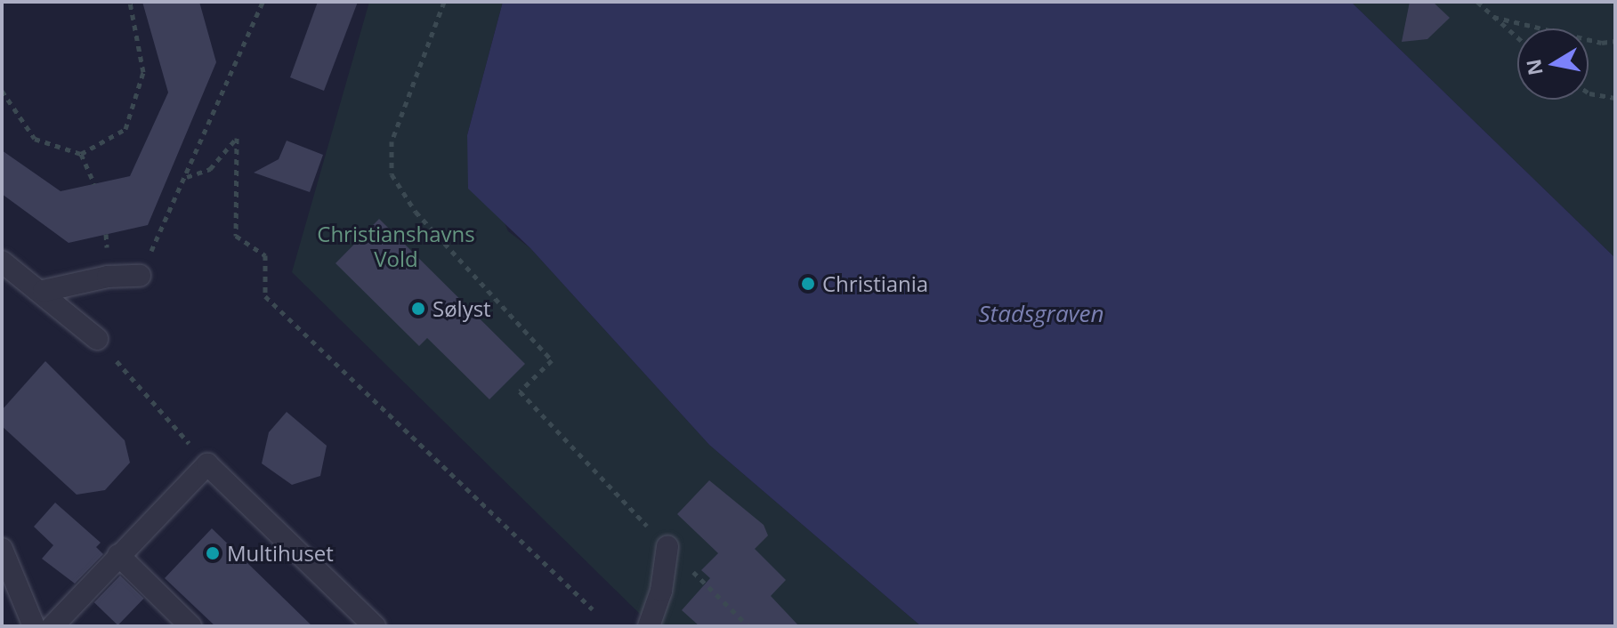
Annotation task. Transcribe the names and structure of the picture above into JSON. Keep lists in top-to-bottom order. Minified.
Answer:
{"water":["Stadsgraven"],"parks":["Christianshavns Vold"],"places":["Christiania","Sølyst","Multihuset"],"north":"left"}
